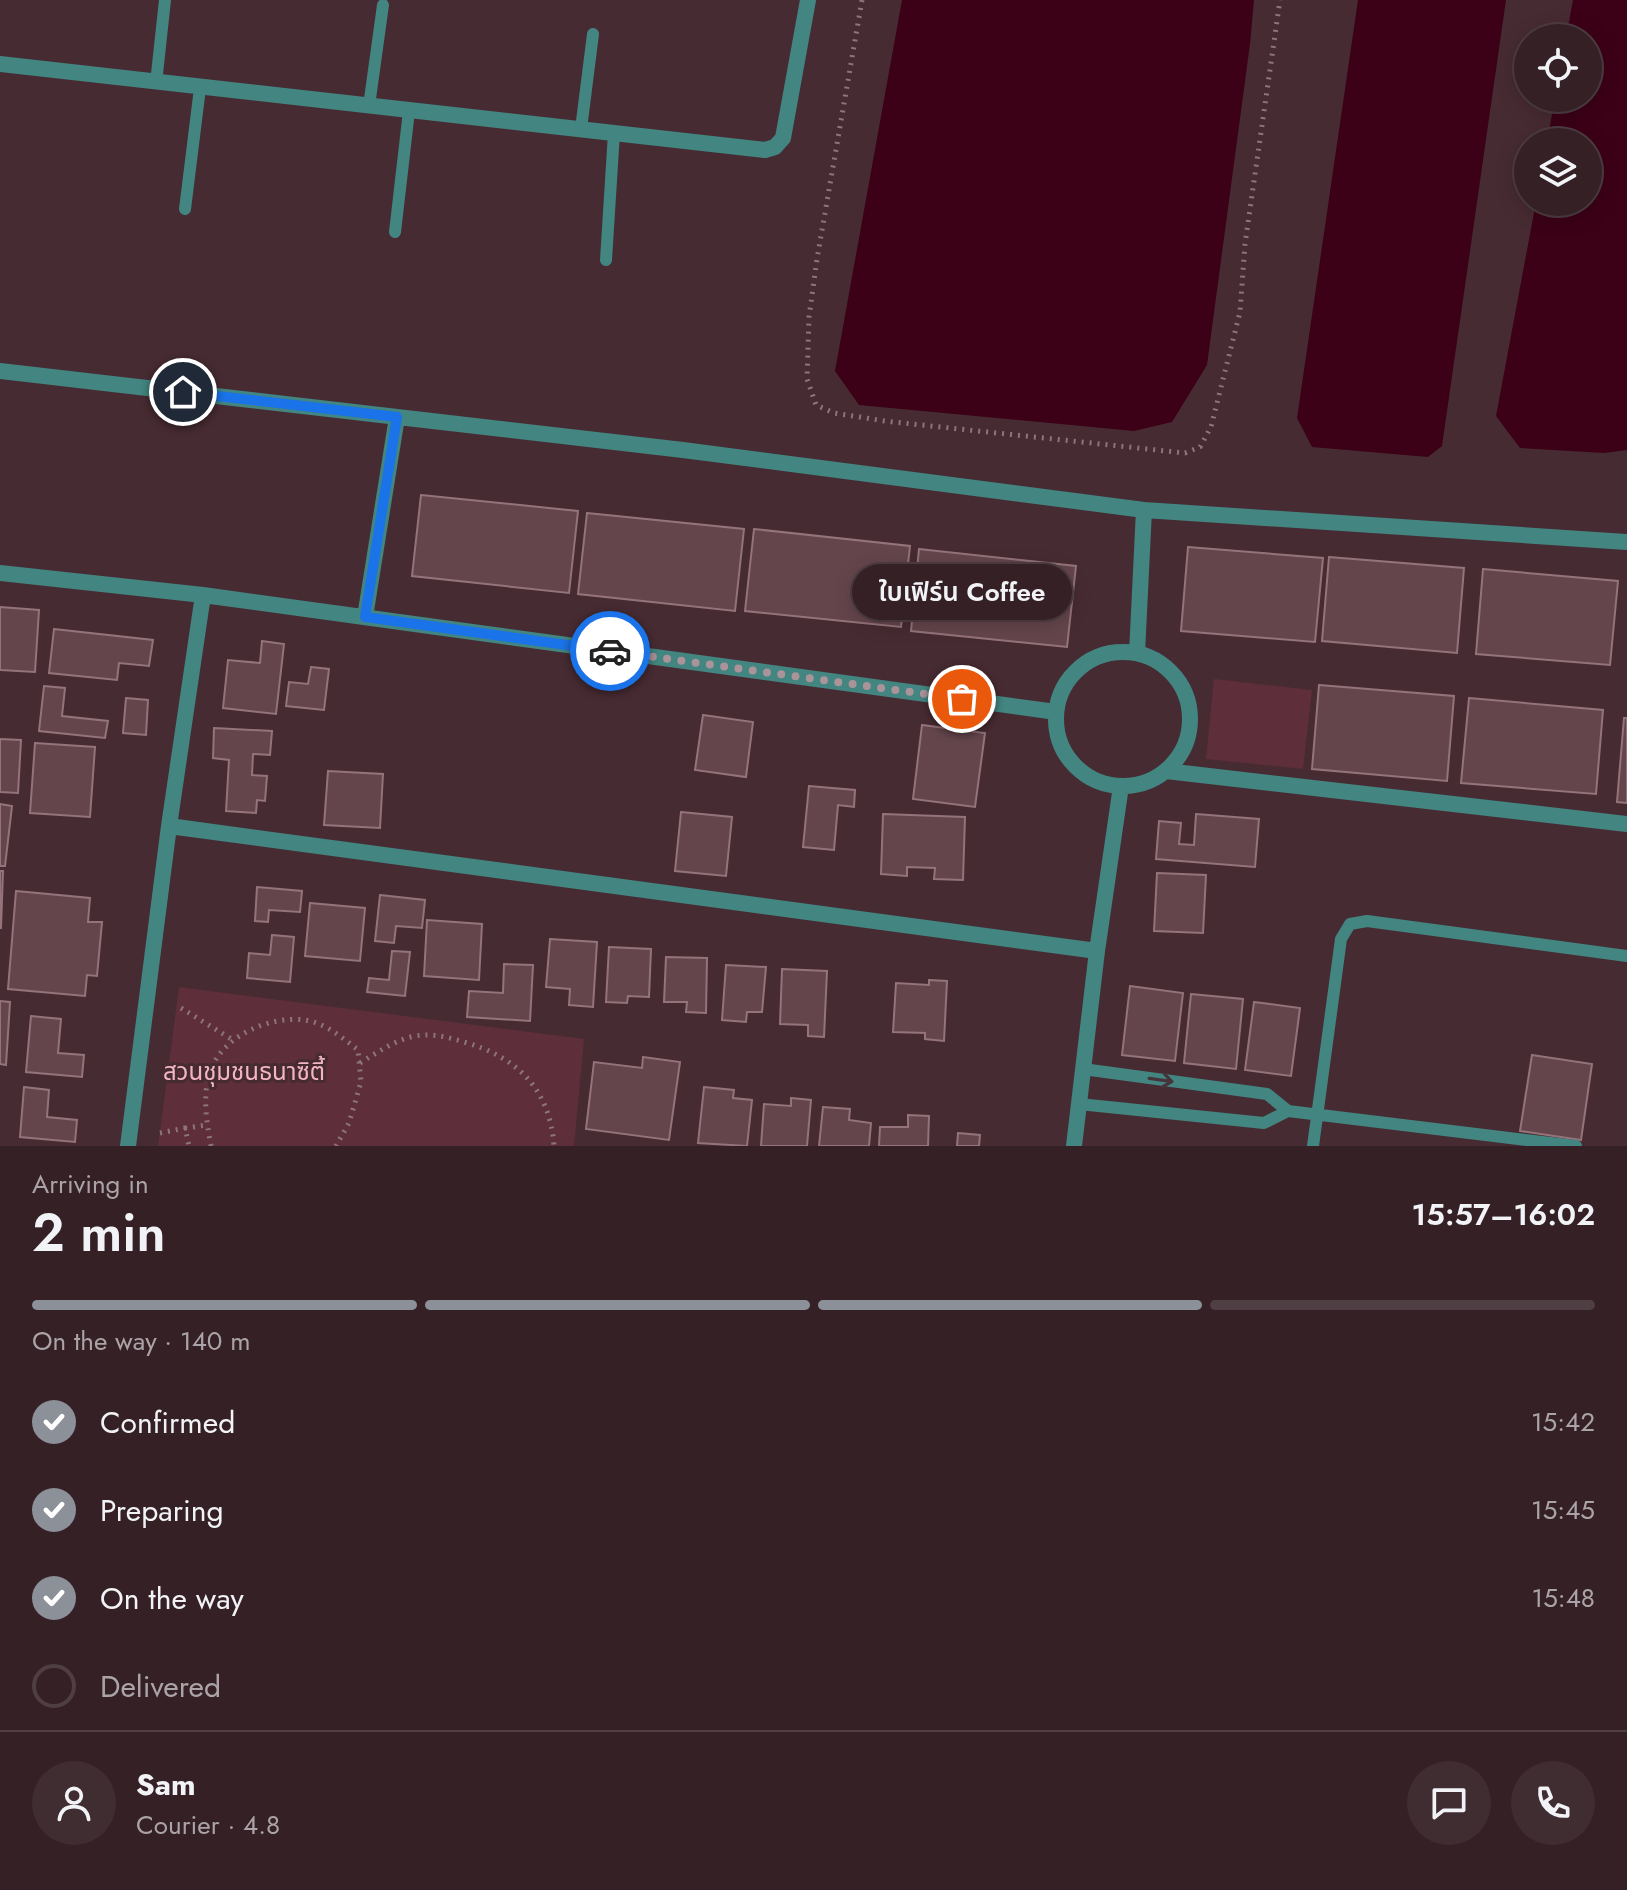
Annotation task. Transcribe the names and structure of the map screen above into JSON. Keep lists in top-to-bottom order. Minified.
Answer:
{"parks":["สวนชุมชนธนาซิตี้"],"places":["ใบเฟิร์น Coffee"],"page":{"bubble":"ใบเฟิร์น Coffee","heading":["2 min","Arriving in","15:57–16:02"],"panel":["Sam","Courier · 4.8"],"bar":"On the way · 140 m","list":[["Confirmed","15:42"],["Preparing","15:45"],["On the way","15:48"],"Delivered"]}}
